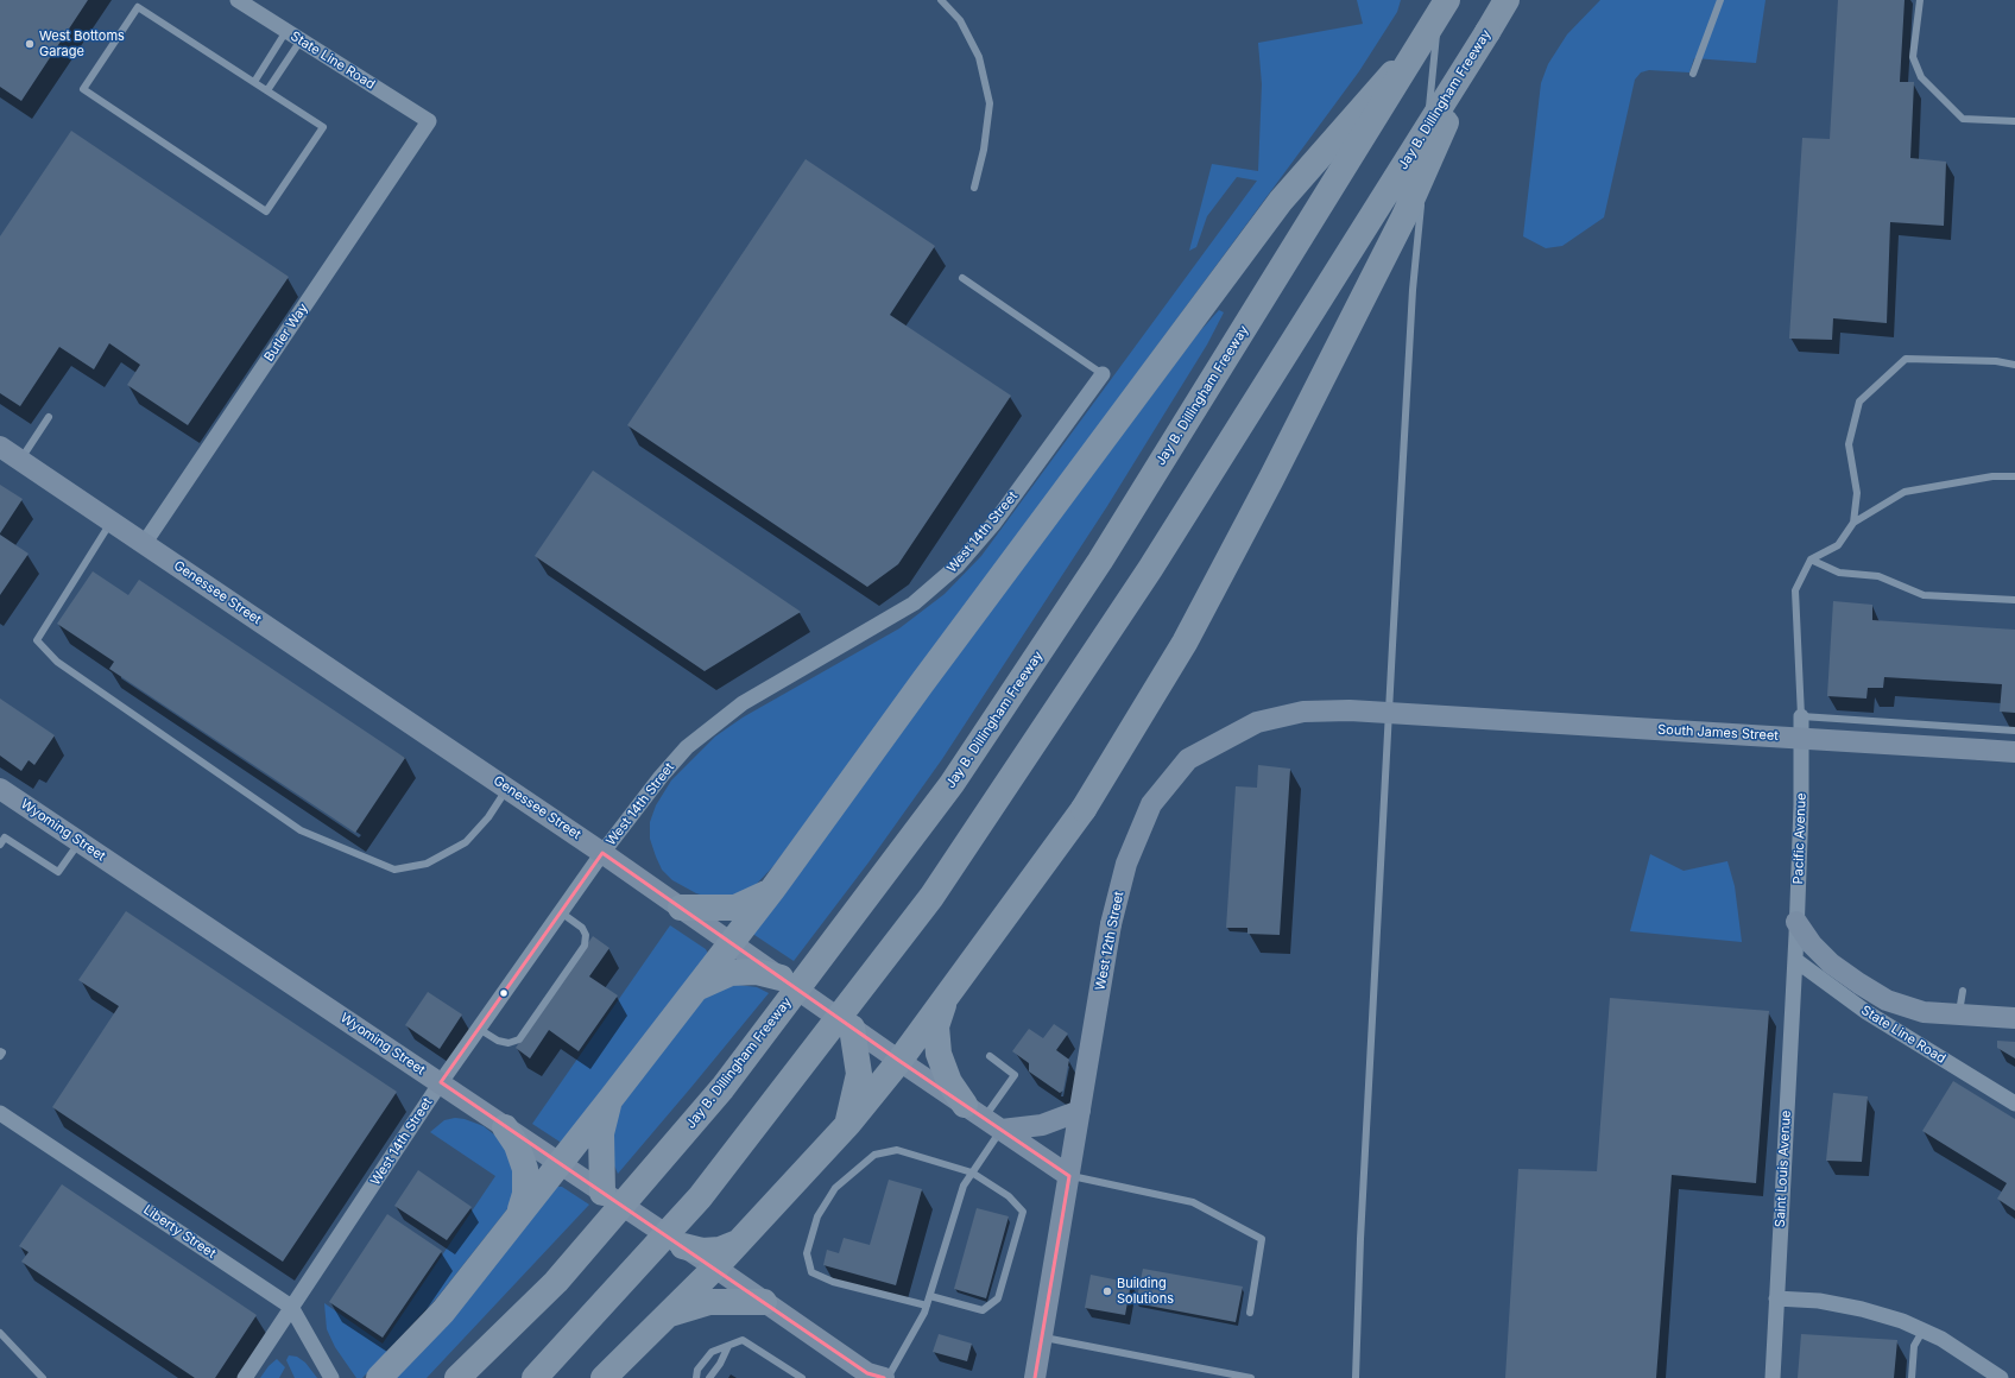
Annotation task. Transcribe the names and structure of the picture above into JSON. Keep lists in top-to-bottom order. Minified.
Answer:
{"streets":{"highway":["Jay B. Dillingham Freeway"],"main road":["Genessee Street","South James Street","Wyoming Street","West 12th Street"],"street":["State Line Road","Butler Way","West 14th Street","Pacific Avenue","Saint Louis Avenue","Liberty Street"]},"crossings":[["State Line Road","Butler Way"],["State Line Road","Pacific Avenue"],["State Line Road","Saint Louis Avenue"],["Butler Way","Genessee Street"],["West 14th Street","Genessee Street"],["West 14th Street","Wyoming Street"],["West 14th Street","Liberty Street"],["Genessee Street","West 12th Street"],["South James Street","West 12th Street"],["Pacific Avenue","Saint Louis Avenue"]],"places":["West Bottoms Garage","Building Solutions"]}
